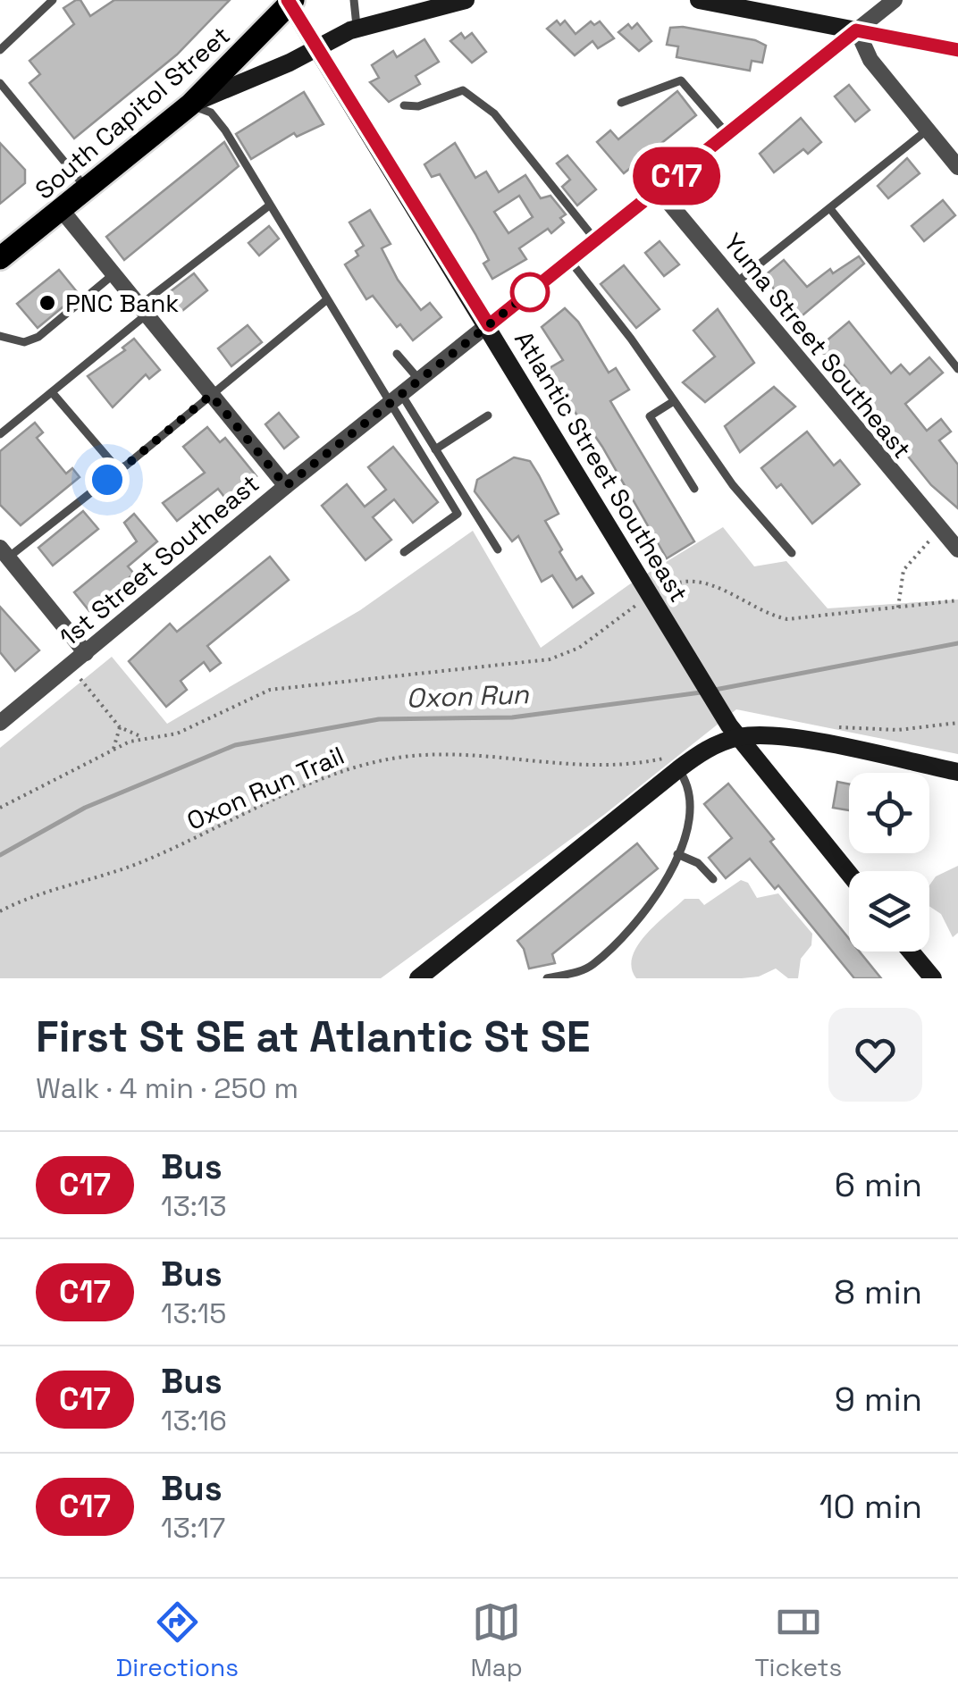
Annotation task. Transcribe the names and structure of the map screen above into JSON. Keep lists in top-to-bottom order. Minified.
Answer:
{"streets":{"main road":["South Capitol Street"],"street":["Yuma Street Southeast","Atlantic Street Southeast","1st Street Southeast"],"path":["Oxon Run Trail"]},"crossings":[["South Capitol Street","Atlantic Street Southeast"],["Yuma Street Southeast","1st Street Southeast"],["Atlantic Street Southeast","1st Street Southeast"]],"water":["Oxon Run"],"places":["PNC Bank"],"lines":["bus line C17"],"page":{"on_map":"C17","heading":["First St SE at Atlantic St SE","Walk · 4 min · 250 m"],"list":[{"mark":"C17","name":"Bus","note":"13:13","value":"6 min"},{"mark":"C17","name":"Bus","note":"13:15","value":"8 min"},{"mark":"C17","name":"Bus","note":"13:16","value":"9 min"},{"mark":"C17","name":"Bus","note":"13:17","value":"10 min"}],"tabs":["Directions","Map","Tickets"]}}
